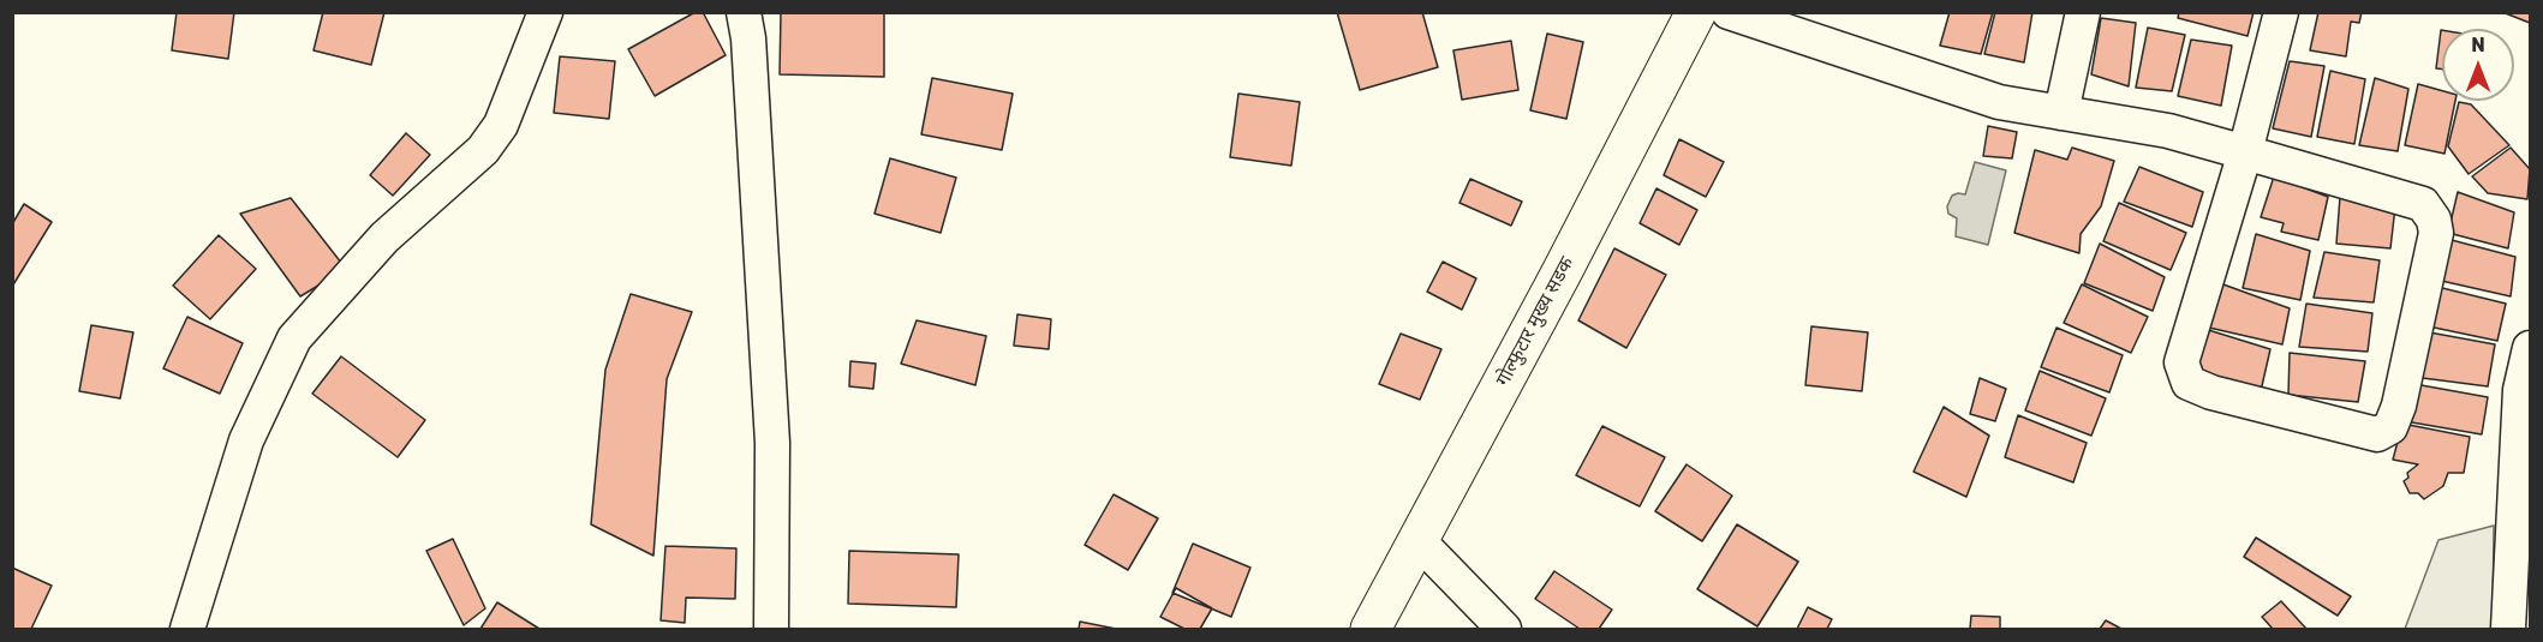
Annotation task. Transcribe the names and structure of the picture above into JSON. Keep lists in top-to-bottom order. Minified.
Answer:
{"streets":{"main road":["गोल्फुटार मुख्य सडक"]},"north":"top"}
